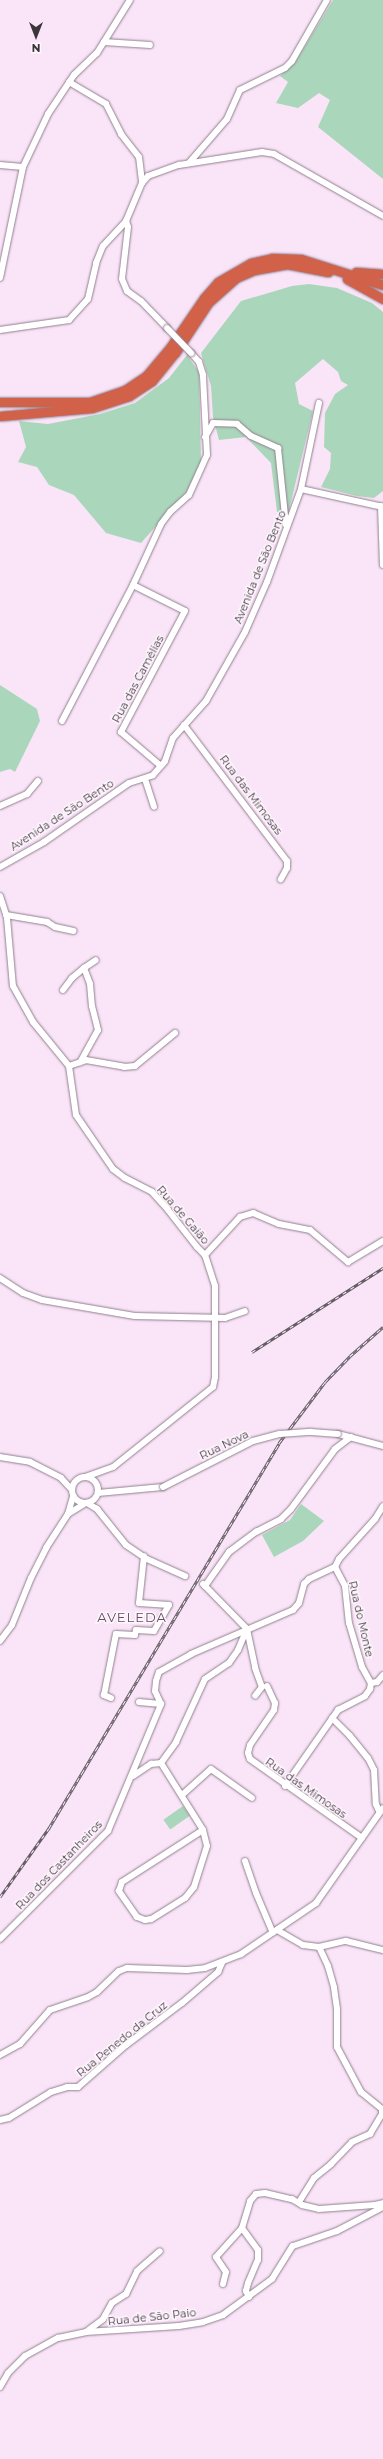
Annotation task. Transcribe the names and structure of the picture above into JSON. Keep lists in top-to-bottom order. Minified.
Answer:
{"streets":{"street":["Avenida de São Bento","Rua das Camélias","Rua das Mimosas","Rua de Gaião","Rua Nova","Rua do Monte","Rua dos Castanheiros","Rua Penedo da Cruz","Rua de São Paio"]},"crossings":[["Avenida de São Bento","Rua das Camélias"],["Avenida de São Bento","Rua das Mimosas"],["Rua de Gaião","Rua Nova"]],"districts":["AVELEDA"],"north":"bottom"}
